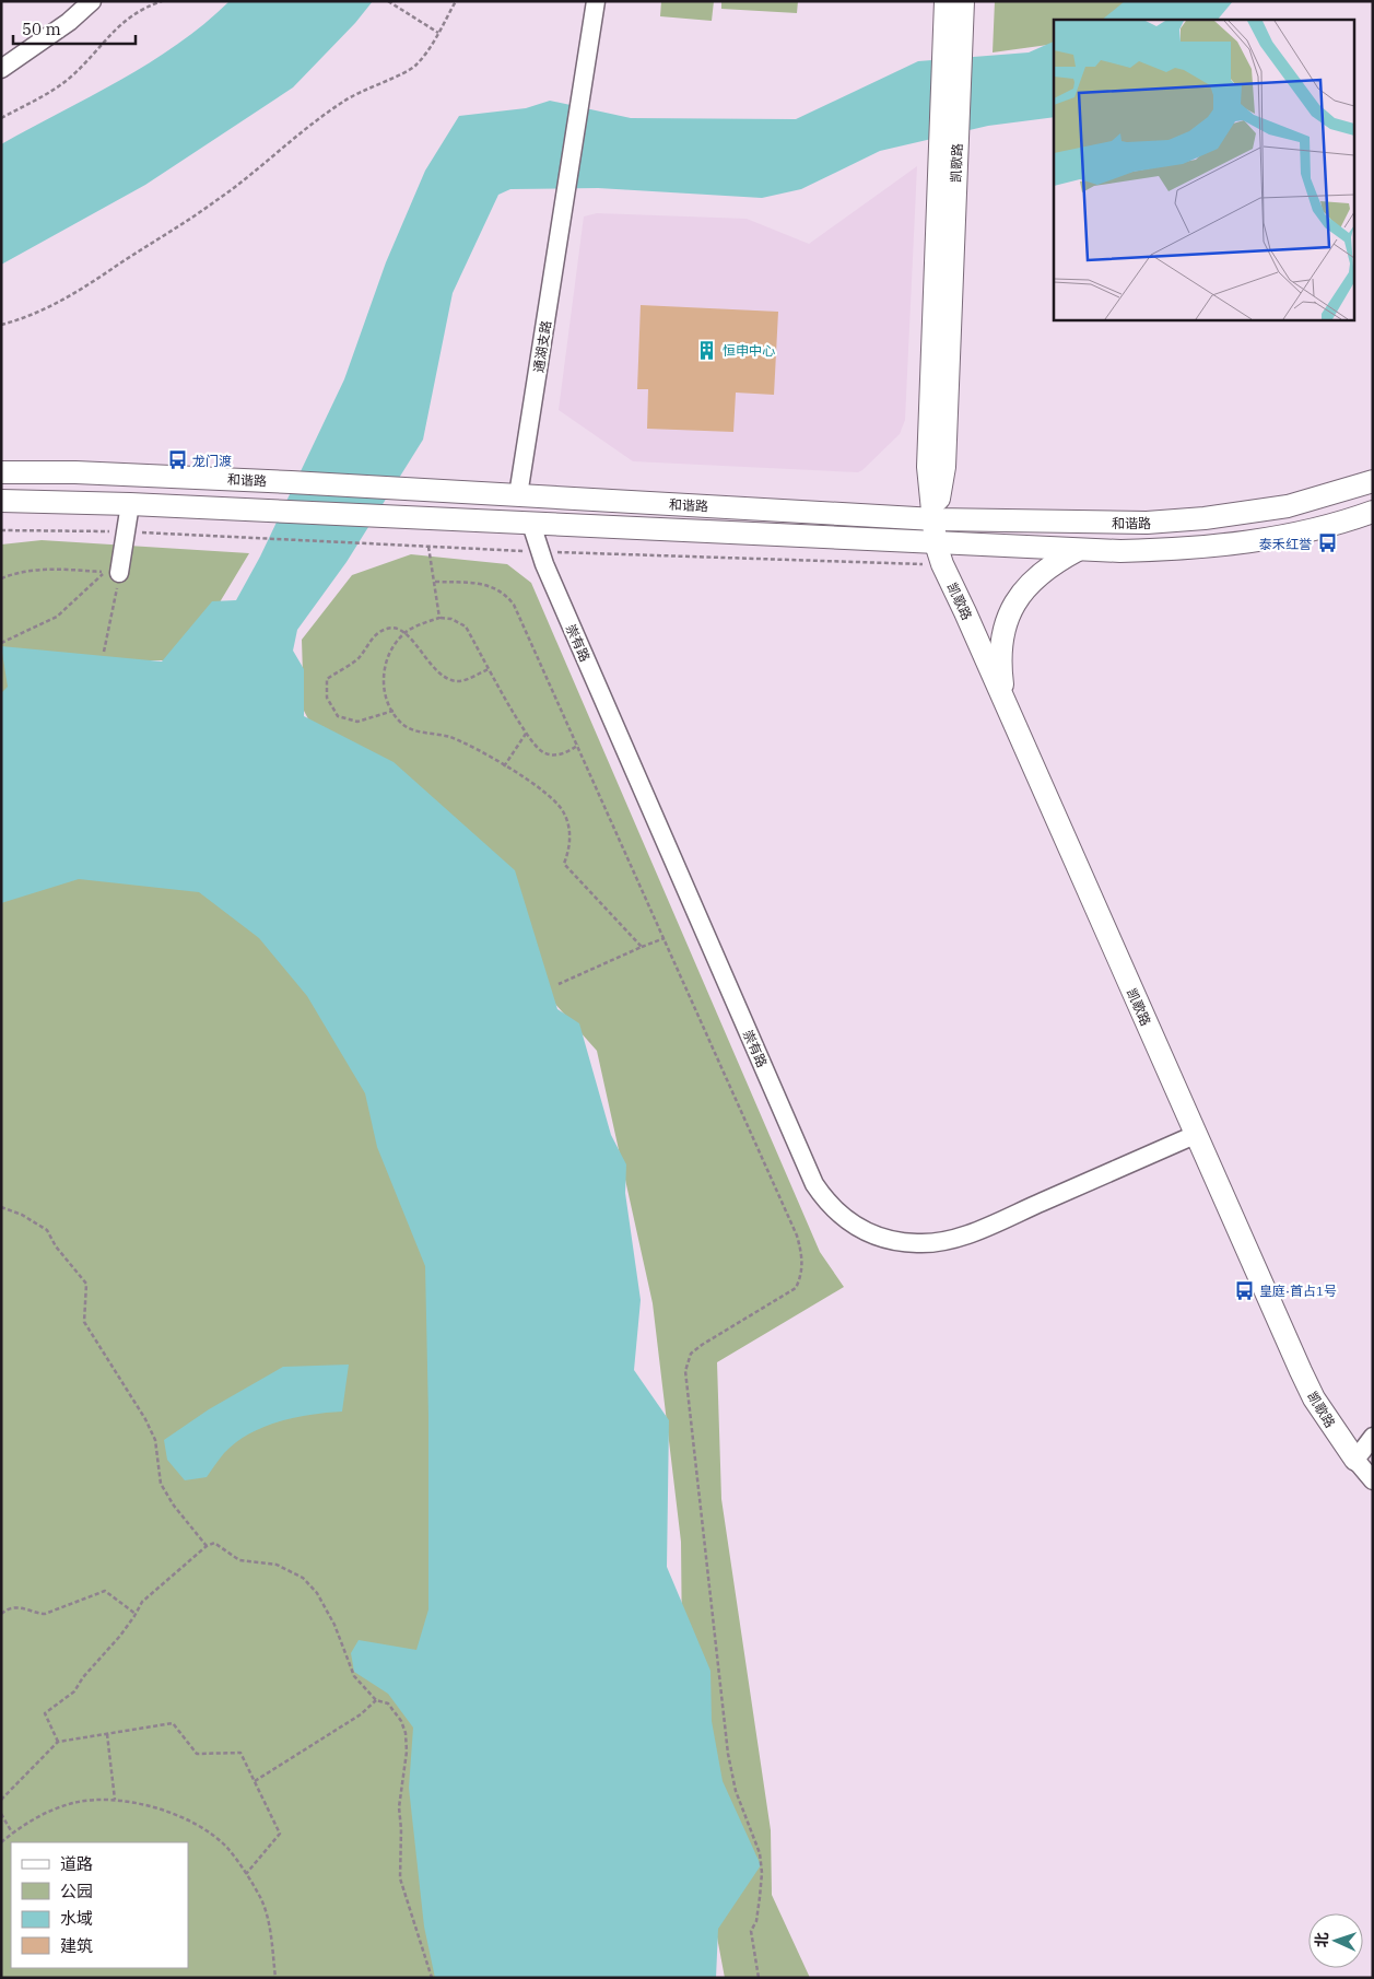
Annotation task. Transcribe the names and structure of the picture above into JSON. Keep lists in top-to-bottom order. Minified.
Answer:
{"streets":{"main road":["凯歌路","和谐路"],"street":["通湖支路","崇有路"]},"crossings":[["凯歌路","和谐路"],["凯歌路","崇有路"],["通湖支路","和谐路"],["和谐路","崇有路"]],"places":{"building":["恒申中心"],"bus stop":["龙门渡","泰禾红誉","皇庭·首占1号"]},"legend":["道路","公园","水域","建筑"],"scale_bar":"50 m","north":"left"}
